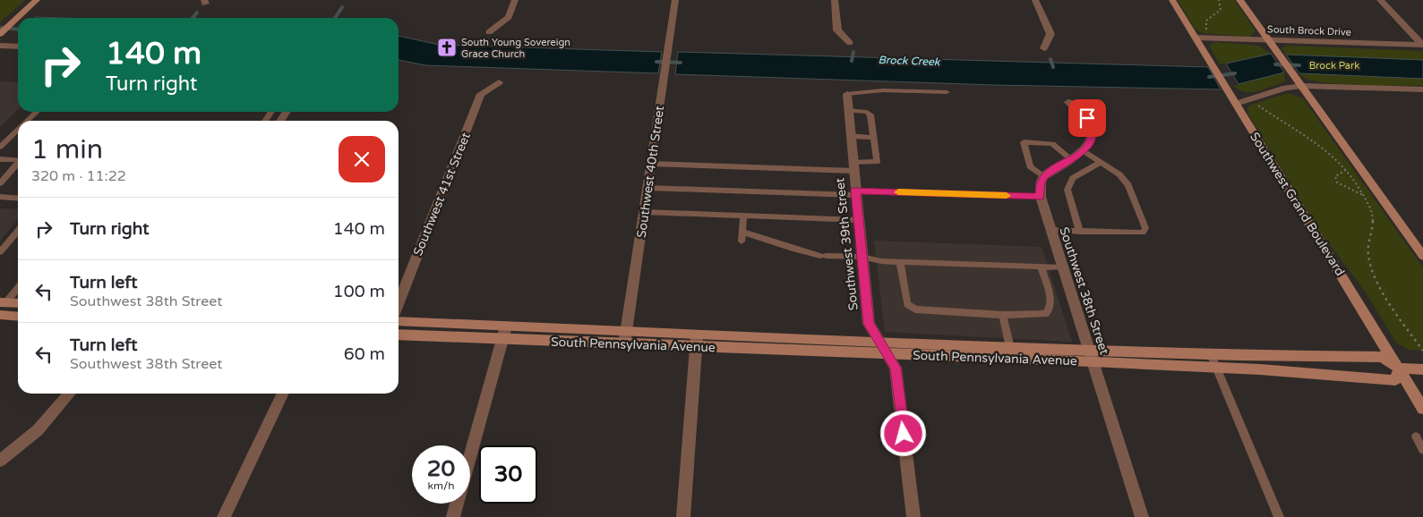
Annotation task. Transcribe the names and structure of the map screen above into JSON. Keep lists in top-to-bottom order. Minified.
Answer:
{"streets":{"main road":["Southwest Grand Boulevard","South Pennsylvania Avenue"],"street":["South Brock Drive","Southwest 40th Street","Southwest 41st Street","Southwest 39th Street","Southwest 38th Street"]},"crossings":[["South Brock Drive","Southwest Grand Boulevard"],["Southwest 40th Street","South Pennsylvania Avenue"],["Southwest Grand Boulevard","South Pennsylvania Avenue"],["Southwest 39th Street","South Pennsylvania Avenue"],["Southwest 38th Street","South Pennsylvania Avenue"]],"water":["Brock Creek"],"parks":["Brock Park"],"places":{"church":["South Young Sovereign Grace Church"]},"page":{"turn":["140 m","Turn right"],"heading":["1 min","320 m · 11:22"],"list":[{"name":"Turn right","value":"140 m"},{"name":"Turn left","note":"Southwest 38th Street","value":"100 m"},{"name":"Turn left","note":"Southwest 38th Street","value":"60 m"}],"speed":"20 km/h","limit":"30"}}
